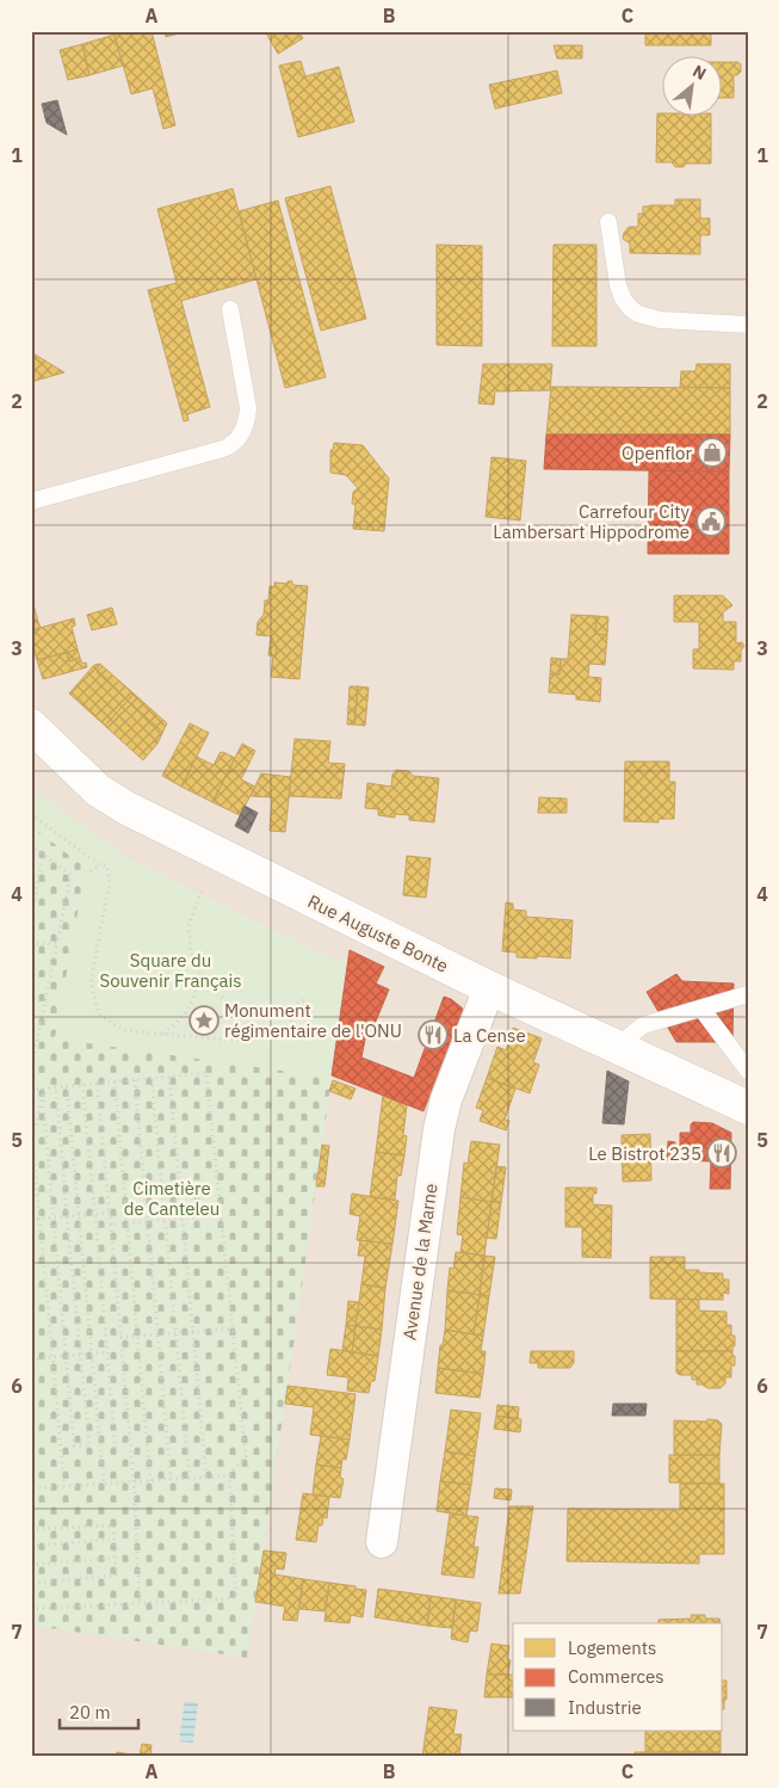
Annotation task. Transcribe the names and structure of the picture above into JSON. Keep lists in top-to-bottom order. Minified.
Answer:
{"streets":{"street":["Rue Auguste Bonte","Avenue de la Marne"]},"crossings":[["Rue Auguste Bonte","Avenue de la Marne"]],"parks":["Square du Souvenir Français","Cimetière de Canteleu"],"places":{"shop":["Openflor"],"public building":["Carrefour City Lambersart Hippodrome"],"place":["Monument régimentaire de l'ONU"],"restaurant":["La Cense","Le Bistrot 235"]},"legend":["Logements","Commerces","Industrie"],"scale_bar":"20 m","north":"top right","grid":{"columns":["A","B","C"],"rows":["1","2","3","4","5","6","7"]}}
